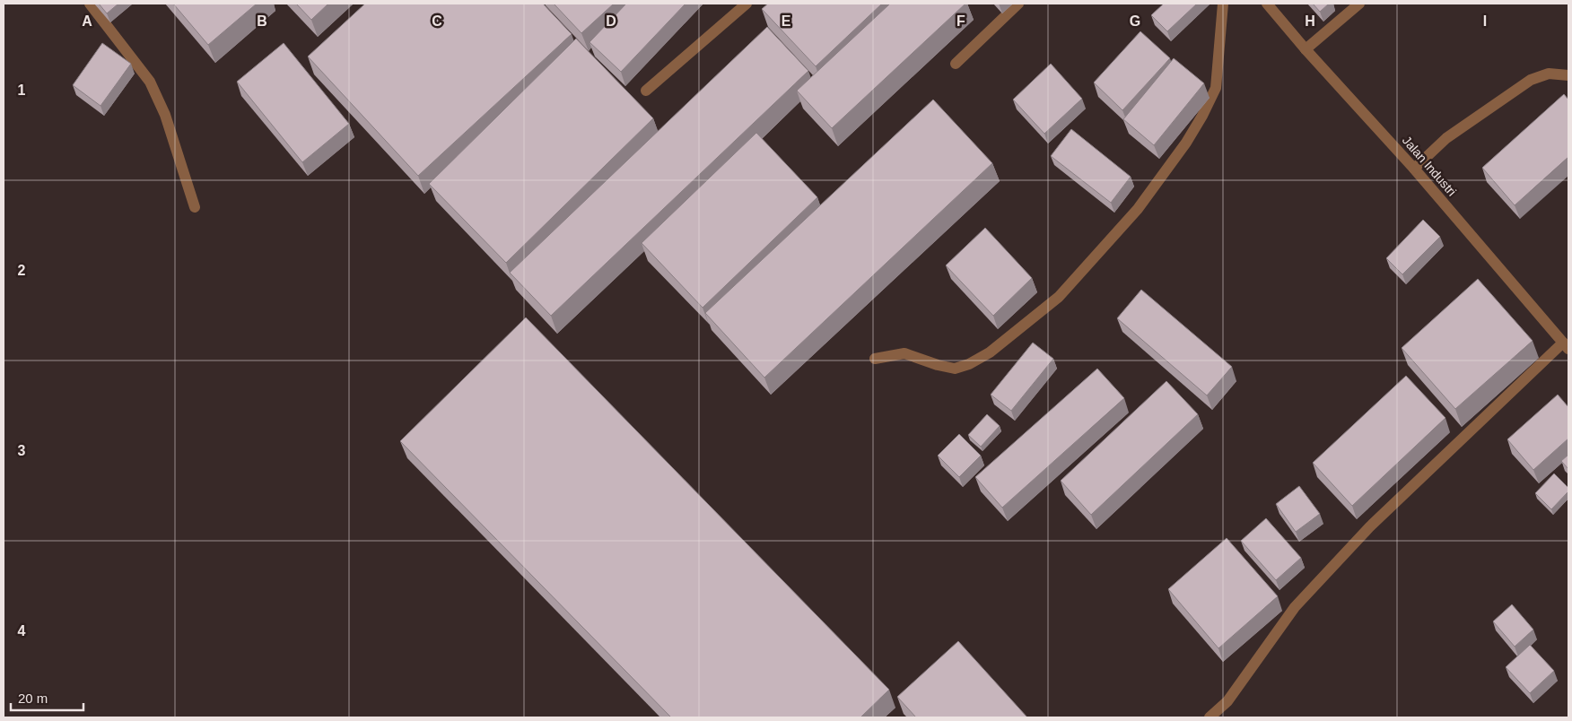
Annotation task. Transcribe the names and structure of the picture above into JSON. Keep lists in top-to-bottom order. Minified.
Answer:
{"streets":{"street":["Jalan Industri"]},"scale_bar":"20 m","grid":{"columns":["A","B","C","D","E","F","G","H","I"],"rows":["1","2","3","4"]}}
